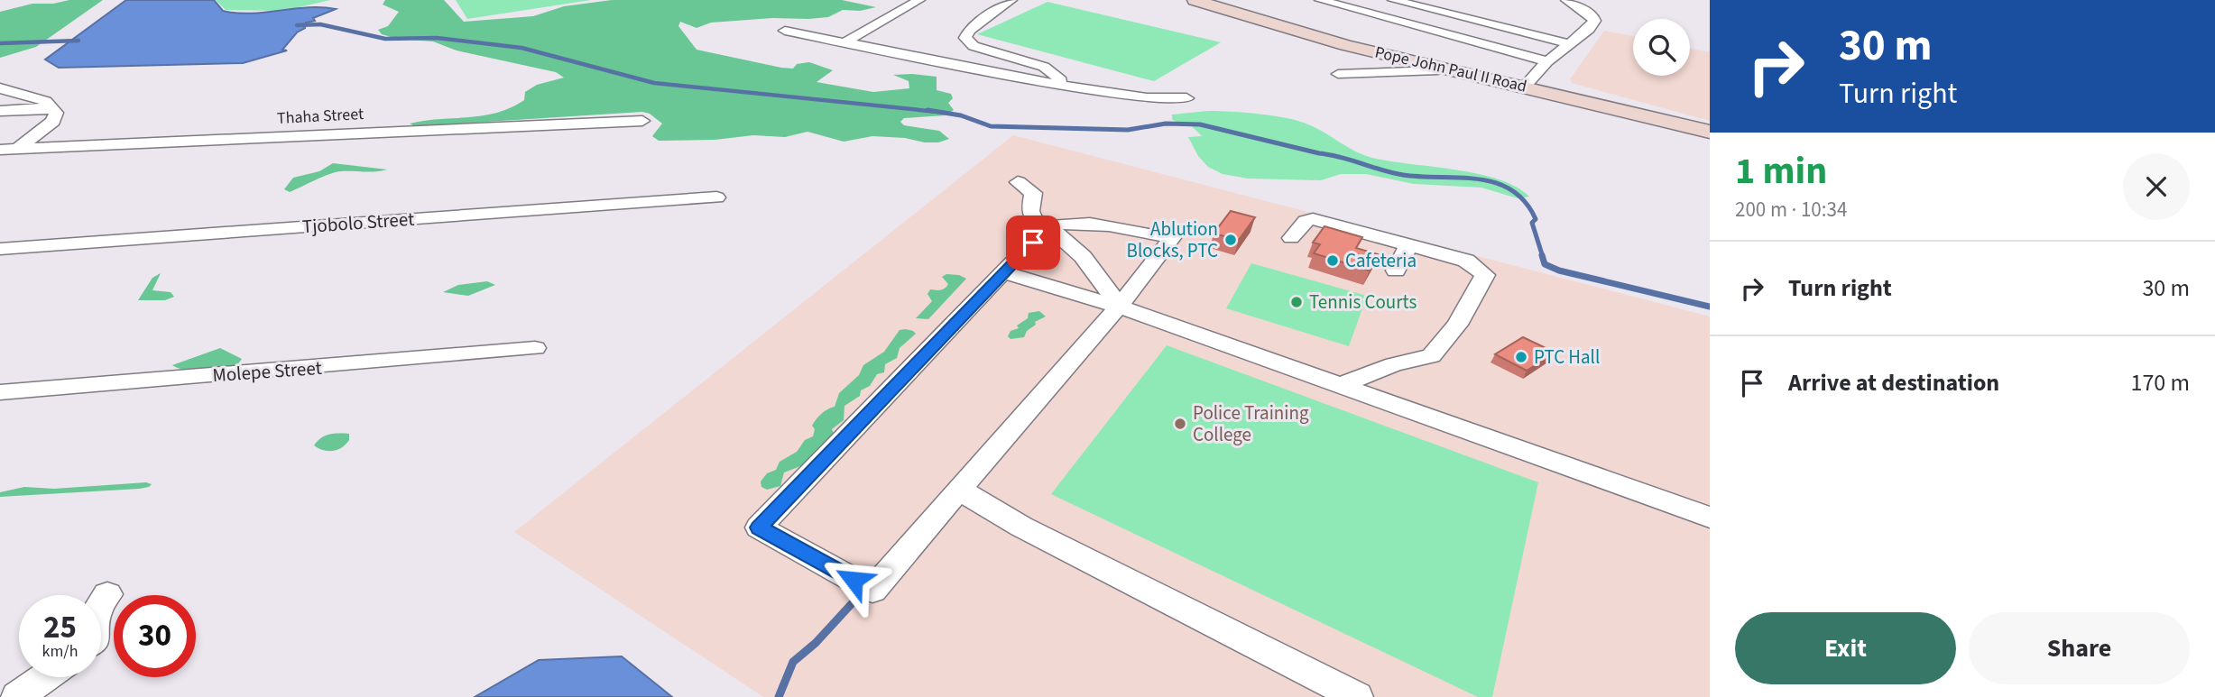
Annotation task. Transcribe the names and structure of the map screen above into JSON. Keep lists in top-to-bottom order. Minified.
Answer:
{"streets":{"main road":["Pope John Paul II Road"],"street":["Thaha Street","Tjobolo Street","Molepe Street"]},"places":["Ablution Blocks, PTC","Cafeteria","Tennis Courts","PTC Hall","Police Training College"],"page":{"turn":["30 m","Turn right"],"heading":["1 min","200 m · 10:34"],"list":[{"name":"Turn right","value":"30 m"},{"name":"Arrive at destination","value":"170 m"}],"speed":"25 km/h","limit":"30","buttons":["Exit","Share"]}}
